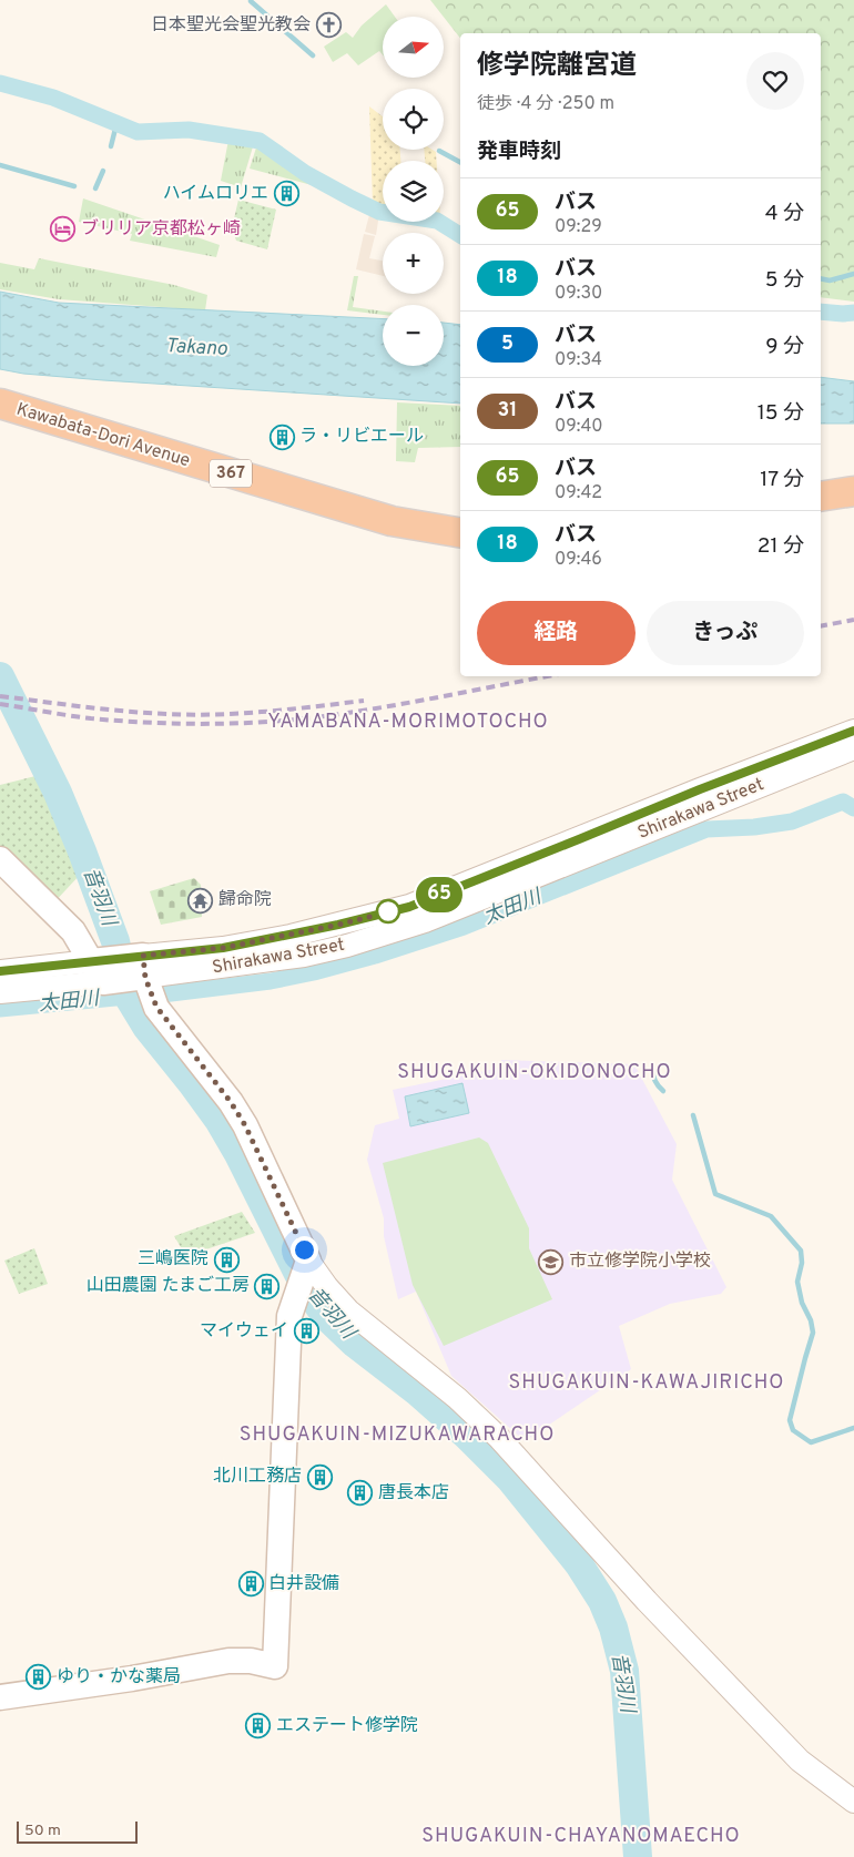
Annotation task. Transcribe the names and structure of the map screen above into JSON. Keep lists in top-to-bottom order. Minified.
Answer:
{"streets":{"highway":["Kawabata-Dori Avenue","367"],"street":["Shirakawa Street"]},"districts":["YAMABANA-MORIMOTOCHO","SHUGAKUIN-OKIDONOCHO","SHUGAKUIN-KAWAJIRICHO","SHUGAKUIN-MIZUKAWARACHO","SHUGAKUIN-CHAYANOMAECHO"],"water":["Takano","音羽川","太田川"],"places":{"church":["日本聖光会聖光教会"],"building":["ハイムロリエ","ラ・リビエール","三嶋医院","山田農園 たまご工房","マイウェイ","北川工務店","唐長本店","白井設備","ゆり・かな薬局","エステート修学院"],"hotel":["ブリリア京都松ヶ崎"],"temple":["歸命院"],"school or university":["市立修学院小学校"]},"lines":["bus line 65"],"scale_bar":"50 m","north":"right","page":{"on_map":"65","map_buttons":["+","−"],"heading":[["修学院離宮道","徒歩 · 4 分 · 250 m"],"発車時刻"],"list":[{"mark":"65","name":"バス","note":"09:29","value":"4 分"},{"mark":"18","name":"バス","note":"09:30","value":"5 分"},{"mark":"5","name":"バス","note":"09:34","value":"9 分"},{"mark":"31","name":"バス","note":"09:40","value":"15 分"},{"mark":"65","name":"バス","note":"09:42","value":"17 分"},{"mark":"18","name":"バス","note":"09:46","value":"21 分"}],"buttons":["経路","きっぷ"],"scale":"50 m"}}
